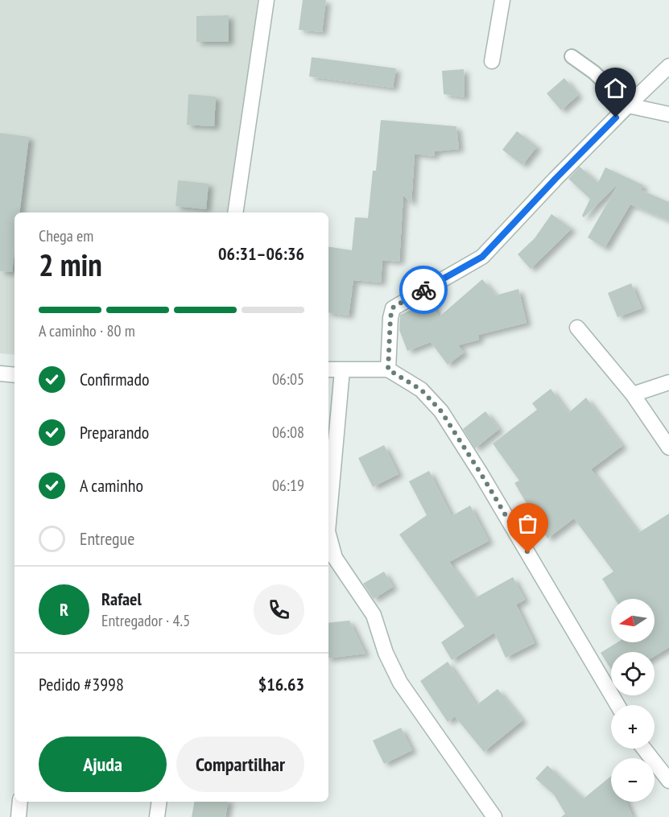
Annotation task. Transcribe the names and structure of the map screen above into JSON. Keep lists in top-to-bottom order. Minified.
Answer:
{"north":"left","page":{"heading":["2 min","Chega em","06:31–06:36"],"panel":["Rafael","Entregador · 4.5","Pedido #3998","$16.63"],"bar":"A caminho · 80 m","list":[["Confirmado","06:05"],["Preparando","06:08"],["A caminho","06:19"],"Entregue"],"round":"R","map_buttons":["+","−"],"buttons":["Ajuda","Compartilhar"]}}
